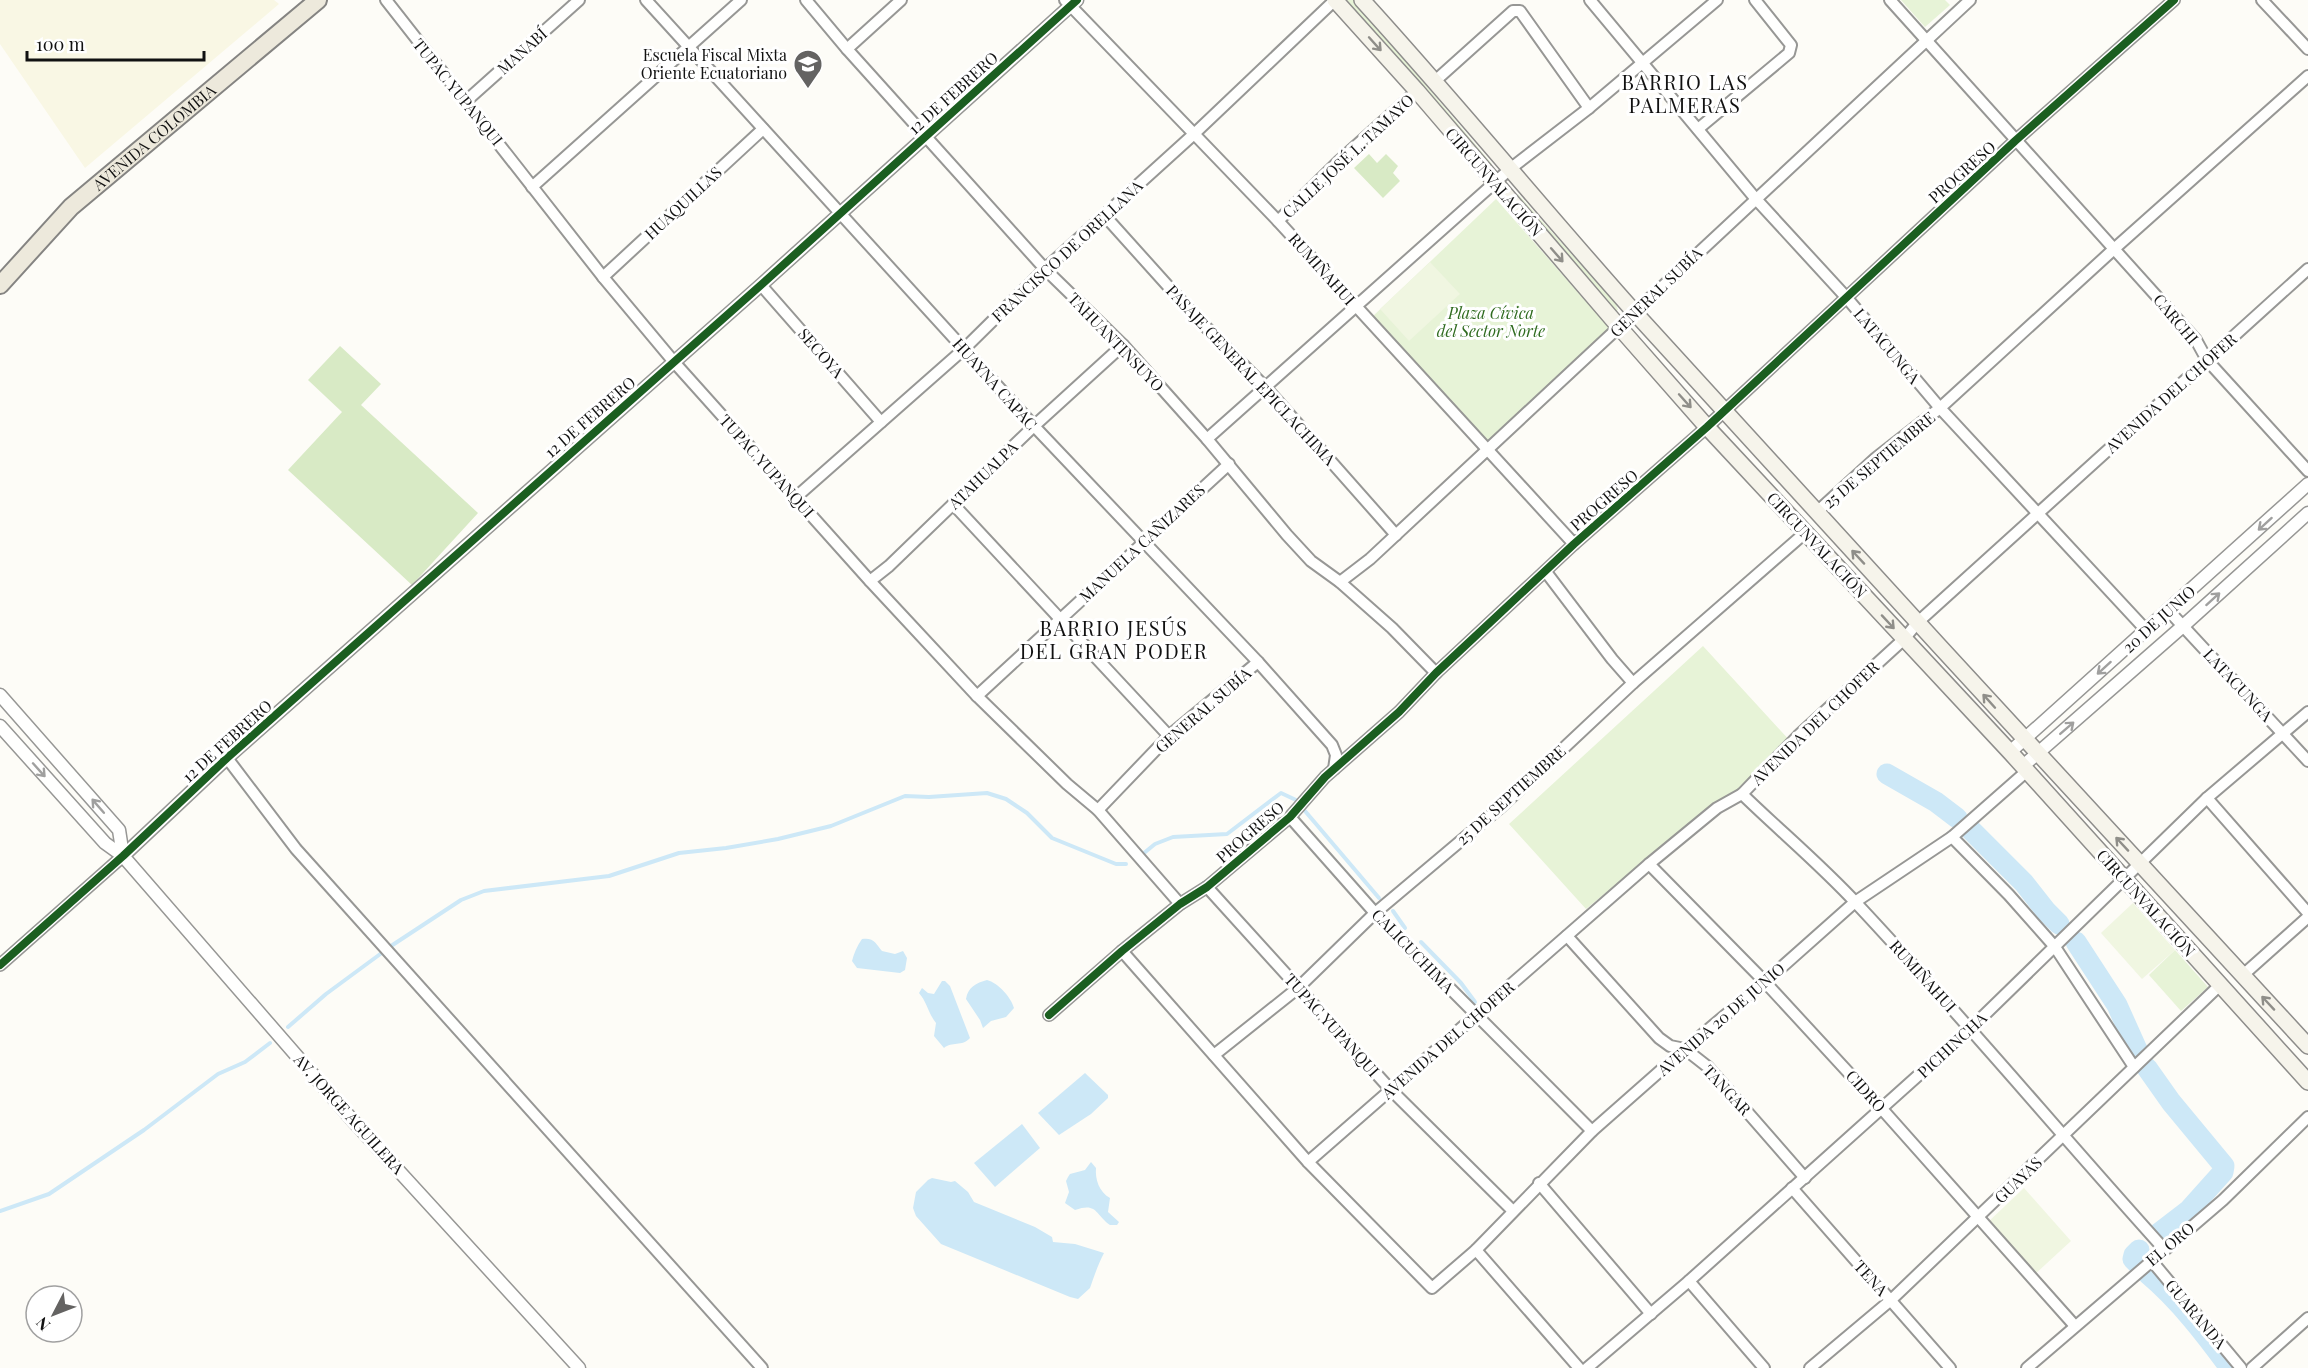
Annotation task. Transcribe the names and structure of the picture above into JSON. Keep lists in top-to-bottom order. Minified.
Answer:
{"streets":{"main road":["AVENIDA COLOMBIA","CIRCUNVALACIÓN"],"street":["MANABÍ","TUPAC YUPANQUI","12 DE FEBRERO","CALLE JOSÉ L. TAMAYO","PROGRESO","HUAQUILLAS","FRANCISCO DE ORELLANA","RUMIÑAHUI","GENERAL SUBÍA","CARCHI","TAHUANTINSUYO","LATACUNGA","SECOYA","PASAJE GENERAL EPICLACHIMA","HUAYNA CAPAC","AVENIDA DEL CHOFER","25 DE SEPTIEMBRE","ATAHUALPA","MANUELA CAÑIZARES","20 DE JUNIO","CALICUCHIMA","AVENIDA 20 DE JUNIO","PICHINCHA","TANGAR","CIDRO","AV. JORGE AGUILERA","GUAYAS","EL ORO","TENA","GUARANDA"]},"crossings":[["MANABÍ","TUPAC YUPANQUI"],["TUPAC YUPANQUI","12 DE FEBRERO"],["TUPAC YUPANQUI","PROGRESO"],["TUPAC YUPANQUI","HUAQUILLAS"],["TUPAC YUPANQUI","FRANCISCO DE ORELLANA"],["TUPAC YUPANQUI","GENERAL SUBÍA"],["TUPAC YUPANQUI","AVENIDA DEL CHOFER"],["TUPAC YUPANQUI","25 DE SEPTIEMBRE"],["TUPAC YUPANQUI","ATAHUALPA"],["TUPAC YUPANQUI","MANUELA CAÑIZARES"],["TUPAC YUPANQUI","AVENIDA 20 DE JUNIO"],["12 DE FEBRERO","RUMIÑAHUI"],["12 DE FEBRERO","TAHUANTINSUYO"],["12 DE FEBRERO","SECOYA"],["12 DE FEBRERO","HUAYNA CAPAC"],["12 DE FEBRERO","AV. JORGE AGUILERA"],["CALLE JOSÉ L. TAMAYO","CIRCUNVALACIÓN"],["CALLE JOSÉ L. TAMAYO","RUMIÑAHUI"],["PROGRESO","CIRCUNVALACIÓN"],["PROGRESO","RUMIÑAHUI"],["PROGRESO","CARCHI"],["PROGRESO","TAHUANTINSUYO"],["PROGRESO","LATACUNGA"],["PROGRESO","CALICUCHIMA"],["CIRCUNVALACIÓN","FRANCISCO DE ORELLANA"],["CIRCUNVALACIÓN","GENERAL SUBÍA"],["CIRCUNVALACIÓN","AVENIDA DEL CHOFER"],["CIRCUNVALACIÓN","25 DE SEPTIEMBRE"],["CIRCUNVALACIÓN","20 DE JUNIO"],["CIRCUNVALACIÓN","AVENIDA 20 DE JUNIO"],["CIRCUNVALACIÓN","PICHINCHA"],["CIRCUNVALACIÓN","GUAYAS"],["HUAQUILLAS","HUAYNA CAPAC"],["FRANCISCO DE ORELLANA","RUMIÑAHUI"],["FRANCISCO DE ORELLANA","TAHUANTINSUYO"],["FRANCISCO DE ORELLANA","SECOYA"],["FRANCISCO DE ORELLANA","PASAJE GENERAL EPICLACHIMA"],["FRANCISCO DE ORELLANA","HUAYNA CAPAC"],["RUMIÑAHUI","GENERAL SUBÍA"],["RUMIÑAHUI","AVENIDA DEL CHOFER"],["RUMIÑAHUI","AVENIDA 20 DE JUNIO"],["RUMIÑAHUI","PICHINCHA"],["RUMIÑAHUI","GUAYAS"],["RUMIÑAHUI","EL ORO"],["GENERAL SUBÍA","CARCHI"],["GENERAL SUBÍA","TAHUANTINSUYO"],["GENERAL SUBÍA","LATACUNGA"],["GENERAL SUBÍA","PASAJE GENERAL EPICLACHIMA"],["GENERAL SUBÍA","HUAYNA CAPAC"],["CARCHI","AVENIDA DEL CHOFER"],["CARCHI","25 DE SEPTIEMBRE"],["TAHUANTINSUYO","ATAHUALPA"],["TAHUANTINSUYO","MANUELA CAÑIZARES"],["LATACUNGA","AVENIDA DEL CHOFER"],["LATACUNGA","25 DE SEPTIEMBRE"],["LATACUNGA","20 DE JUNIO"],["LATACUNGA","PICHINCHA"],["HUAYNA CAPAC","ATAHUALPA"],["HUAYNA CAPAC","MANUELA CAÑIZARES"],["AVENIDA DEL CHOFER","CALICUCHIMA"],["AVENIDA DEL CHOFER","AVENIDA 20 DE JUNIO"],["AVENIDA DEL CHOFER","TANGAR"],["AVENIDA DEL CHOFER","CIDRO"],["25 DE SEPTIEMBRE","CALICUCHIMA"],["20 DE JUNIO","AVENIDA 20 DE JUNIO"],["CALICUCHIMA","AVENIDA 20 DE JUNIO"],["AVENIDA 20 DE JUNIO","TANGAR"],["AVENIDA 20 DE JUNIO","CIDRO"],["PICHINCHA","TANGAR"],["PICHINCHA","CIDRO"],["PICHINCHA","TENA"],["CIDRO","GUAYAS"],["CIDRO","EL ORO"],["GUAYAS","TENA"],["EL ORO","GUARANDA"]],"districts":["BARRIO LAS PALMERAS","BARRIO JESÚS DEL GRAN PODER"],"parks":["Plaza Cívica del Sector Norte"],"places":{"school or university":["Escuela Fiscal Mixta Oriente Ecuatoriano"]},"scale_bar":"100 m","north":"bottom left"}
